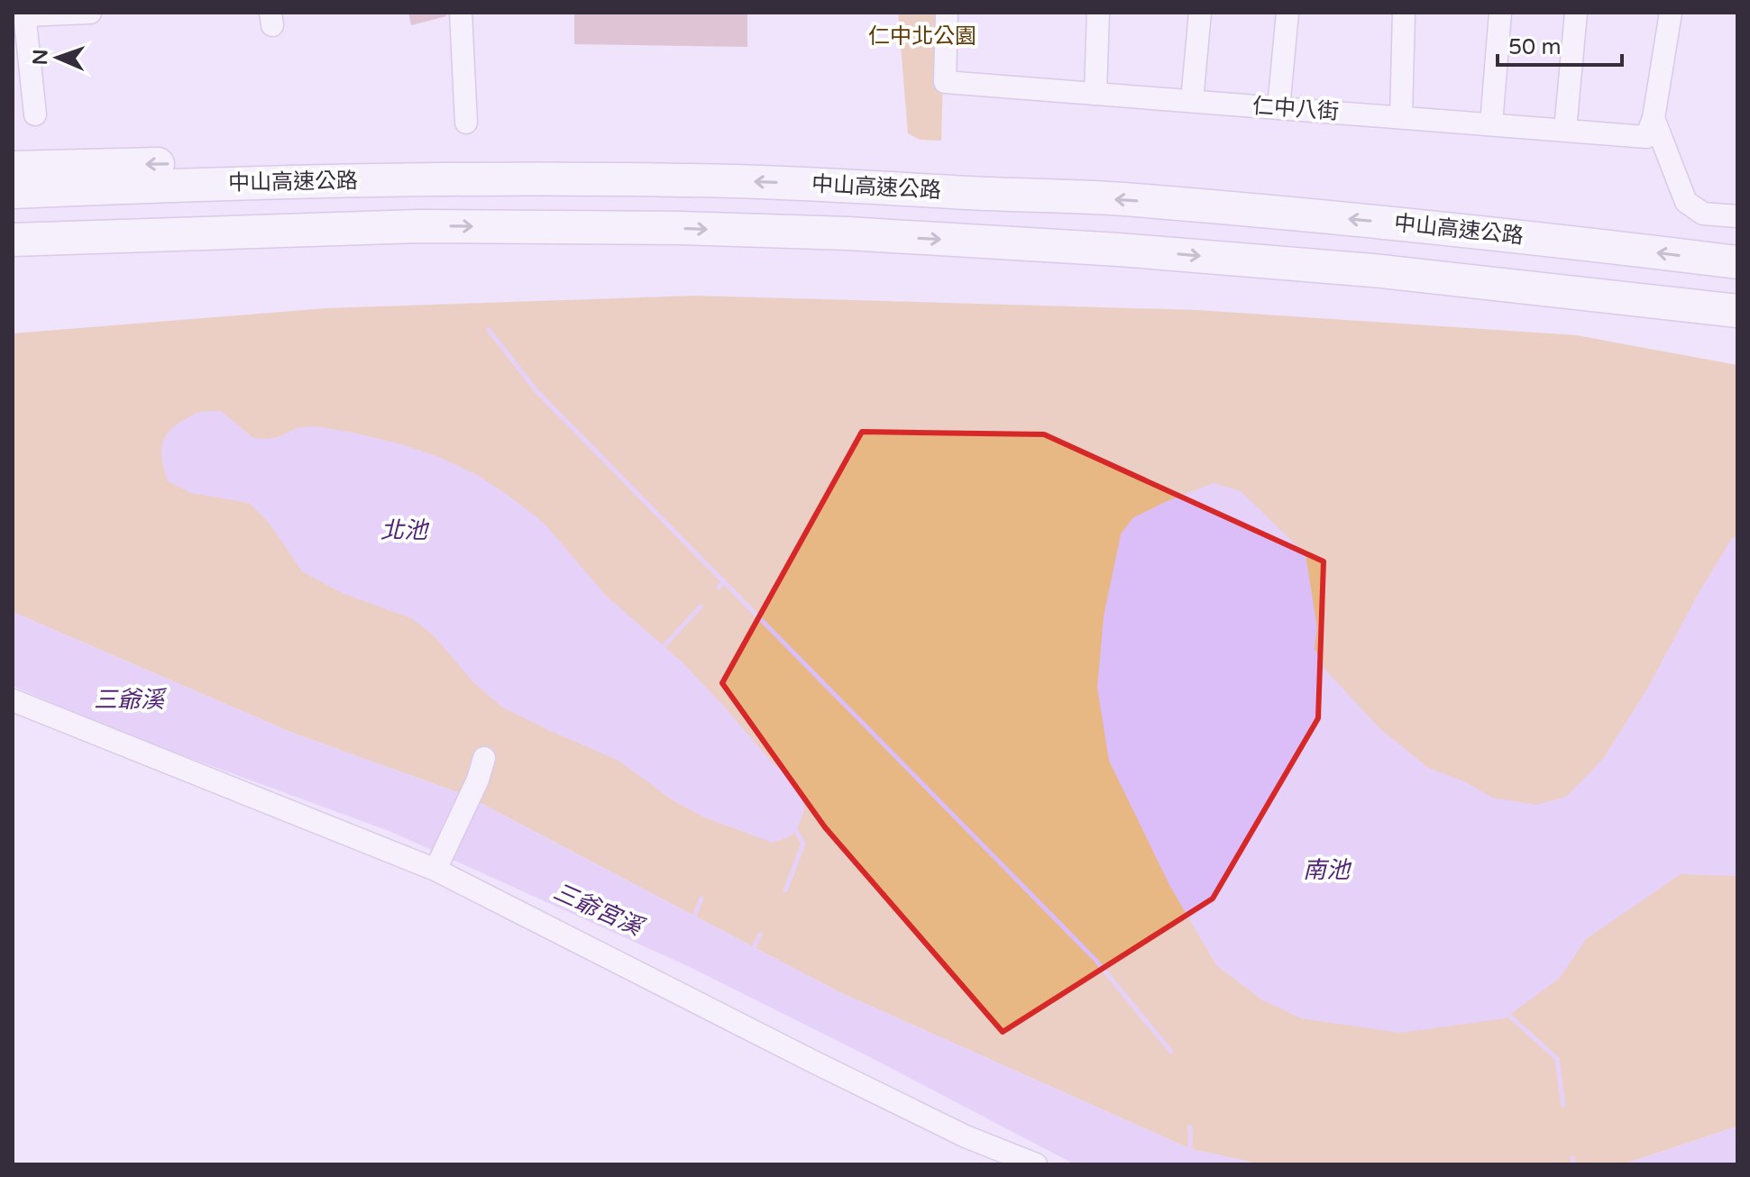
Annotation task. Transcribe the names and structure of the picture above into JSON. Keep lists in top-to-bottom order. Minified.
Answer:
{"streets":{"highway":["中山高速公路"],"street":["仁中八街"]},"water":["北池","三爺溪","南池","三爺宮溪"],"parks":["仁中北公園"],"scale_bar":"50 m","north":"left"}
